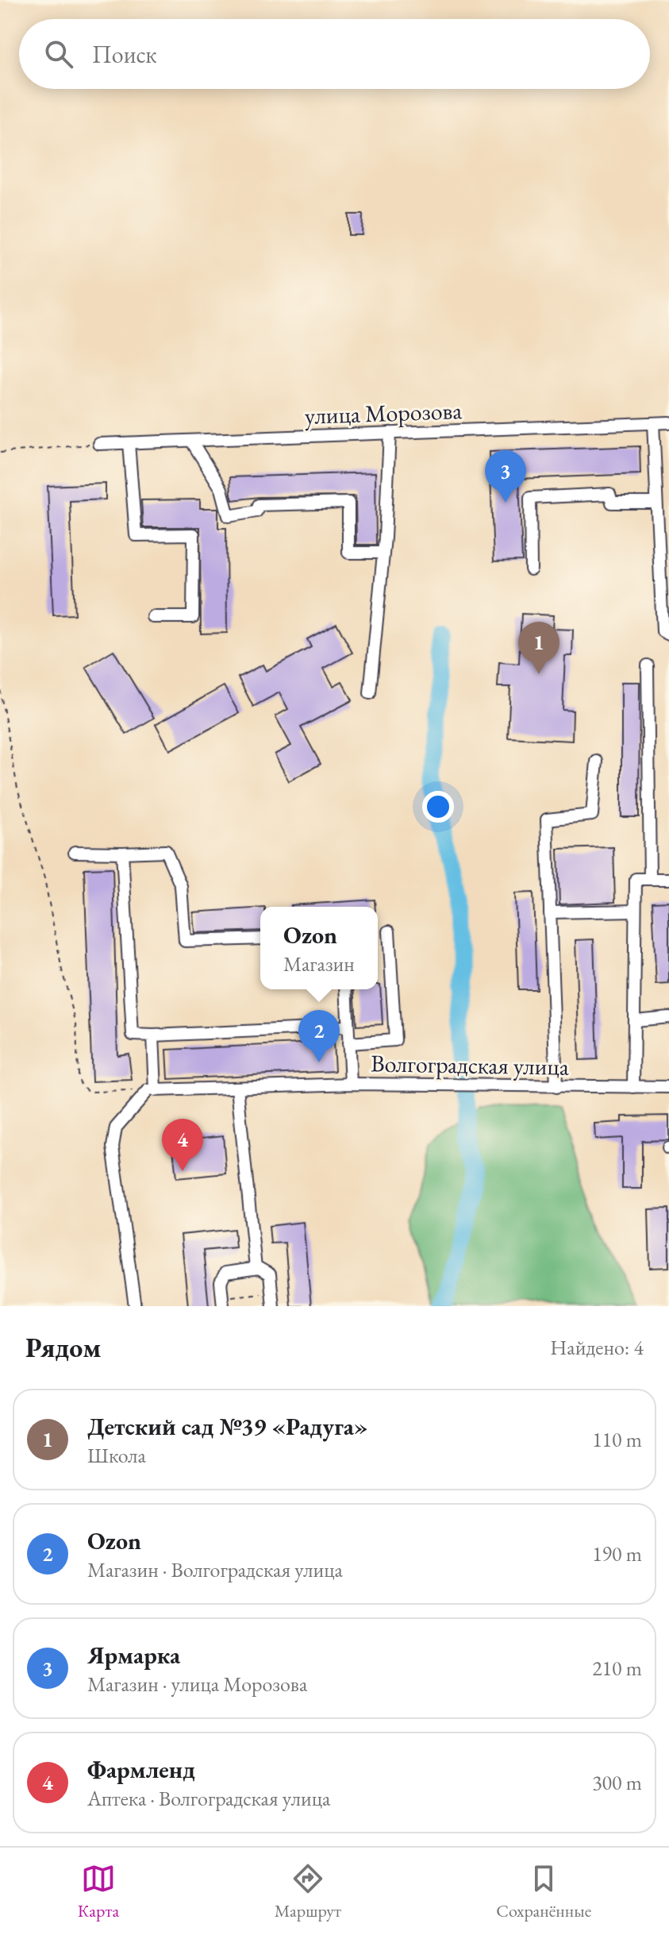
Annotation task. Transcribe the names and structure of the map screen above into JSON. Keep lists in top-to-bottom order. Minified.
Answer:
{"streets":{"street":["улица Морозова","Волгоградская улица"]},"page":{"search":"Поиск","pins":["3","1","2","4"],"popup":["Ozon","Магазин"],"heading":["Рядом","Найдено: 4"],"list":[{"mark":"1","name":"Детский сад №39 «Радуга»","note":"Школа","value":"110 m"},{"mark":"2","name":"Ozon","note":"Магазин · Волгоградская улица","value":"190 m"},{"mark":"3","name":"Ярмарка","note":"Магазин · улица Морозова","value":"210 m"},{"mark":"4","name":"Фармленд","note":"Аптека · Волгоградская улица","value":"300 m"}],"nav":["Карта","Маршрут","Сохранённые"]}}
